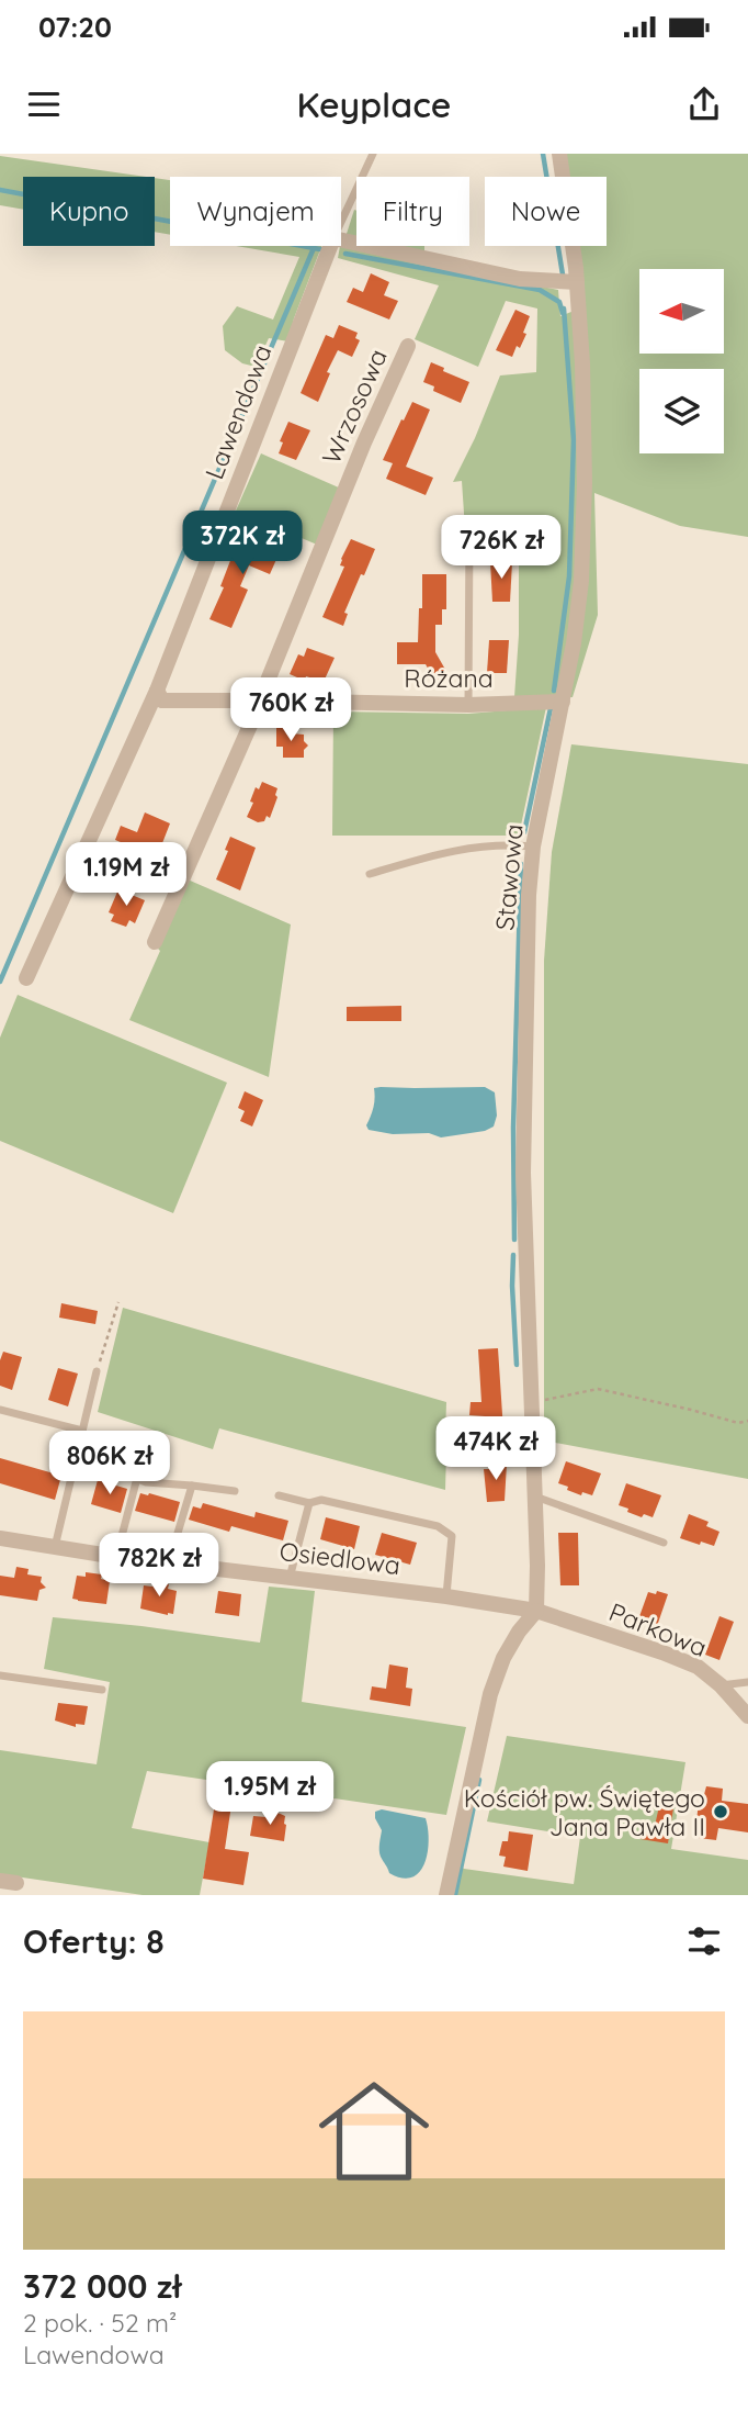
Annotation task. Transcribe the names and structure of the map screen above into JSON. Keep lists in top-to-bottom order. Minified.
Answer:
{"streets":{"street":["Wrzosowa","Lawendowa","Różana","Stawowa","Osiedlowa","Parkowa"]},"crossings":[["Wrzosowa","Różana"],["Lawendowa","Różana"],["Różana","Stawowa"],["Stawowa","Osiedlowa"],["Stawowa","Parkowa"],["Osiedlowa","Parkowa"]],"places":["Kościół pw. Świętego Jana Pawła II"],"north":"left","page":{"status":"07:20","header":"Keyplace","chip":["Kupno","Wynajem","Filtry","Nowe"],"price":["372K zł","726K zł","760K zł","1.19M zł","474K zł","806K zł","782K zł","1.95M zł"],"heading":"Oferty: 8","list":[{"name":"372 000 zł","note":"2 pok. · 52 m² · Lawendowa"}]}}
